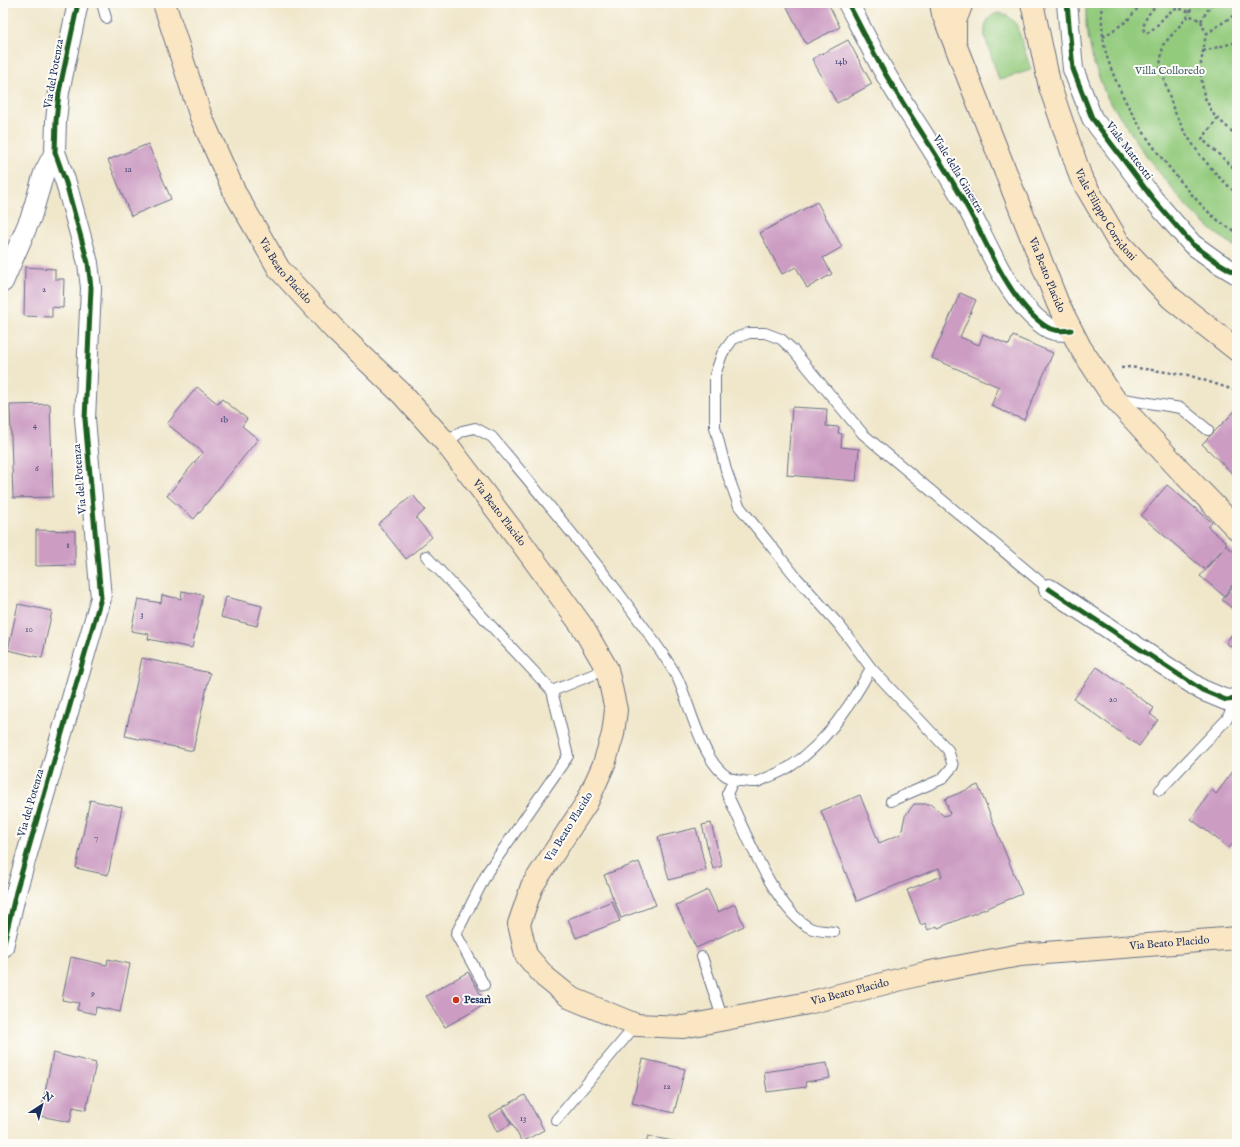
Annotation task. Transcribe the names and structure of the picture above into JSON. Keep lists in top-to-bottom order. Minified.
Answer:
{"streets":{"main road":["Viale Filippo Corridoni","Via Beato Placido"],"street":["Via del Potenza","Viale Matteotti","Viale della Ginestra"]},"crossings":[["Viale della Ginestra","Via Beato Placido"]],"parks":["Villa Colloredo"],"places":["Pesarì"],"house_numbers":["14b","1a","2","1b","4","6","8","3","10","20","7","9","12","13"],"north":"top right"}
